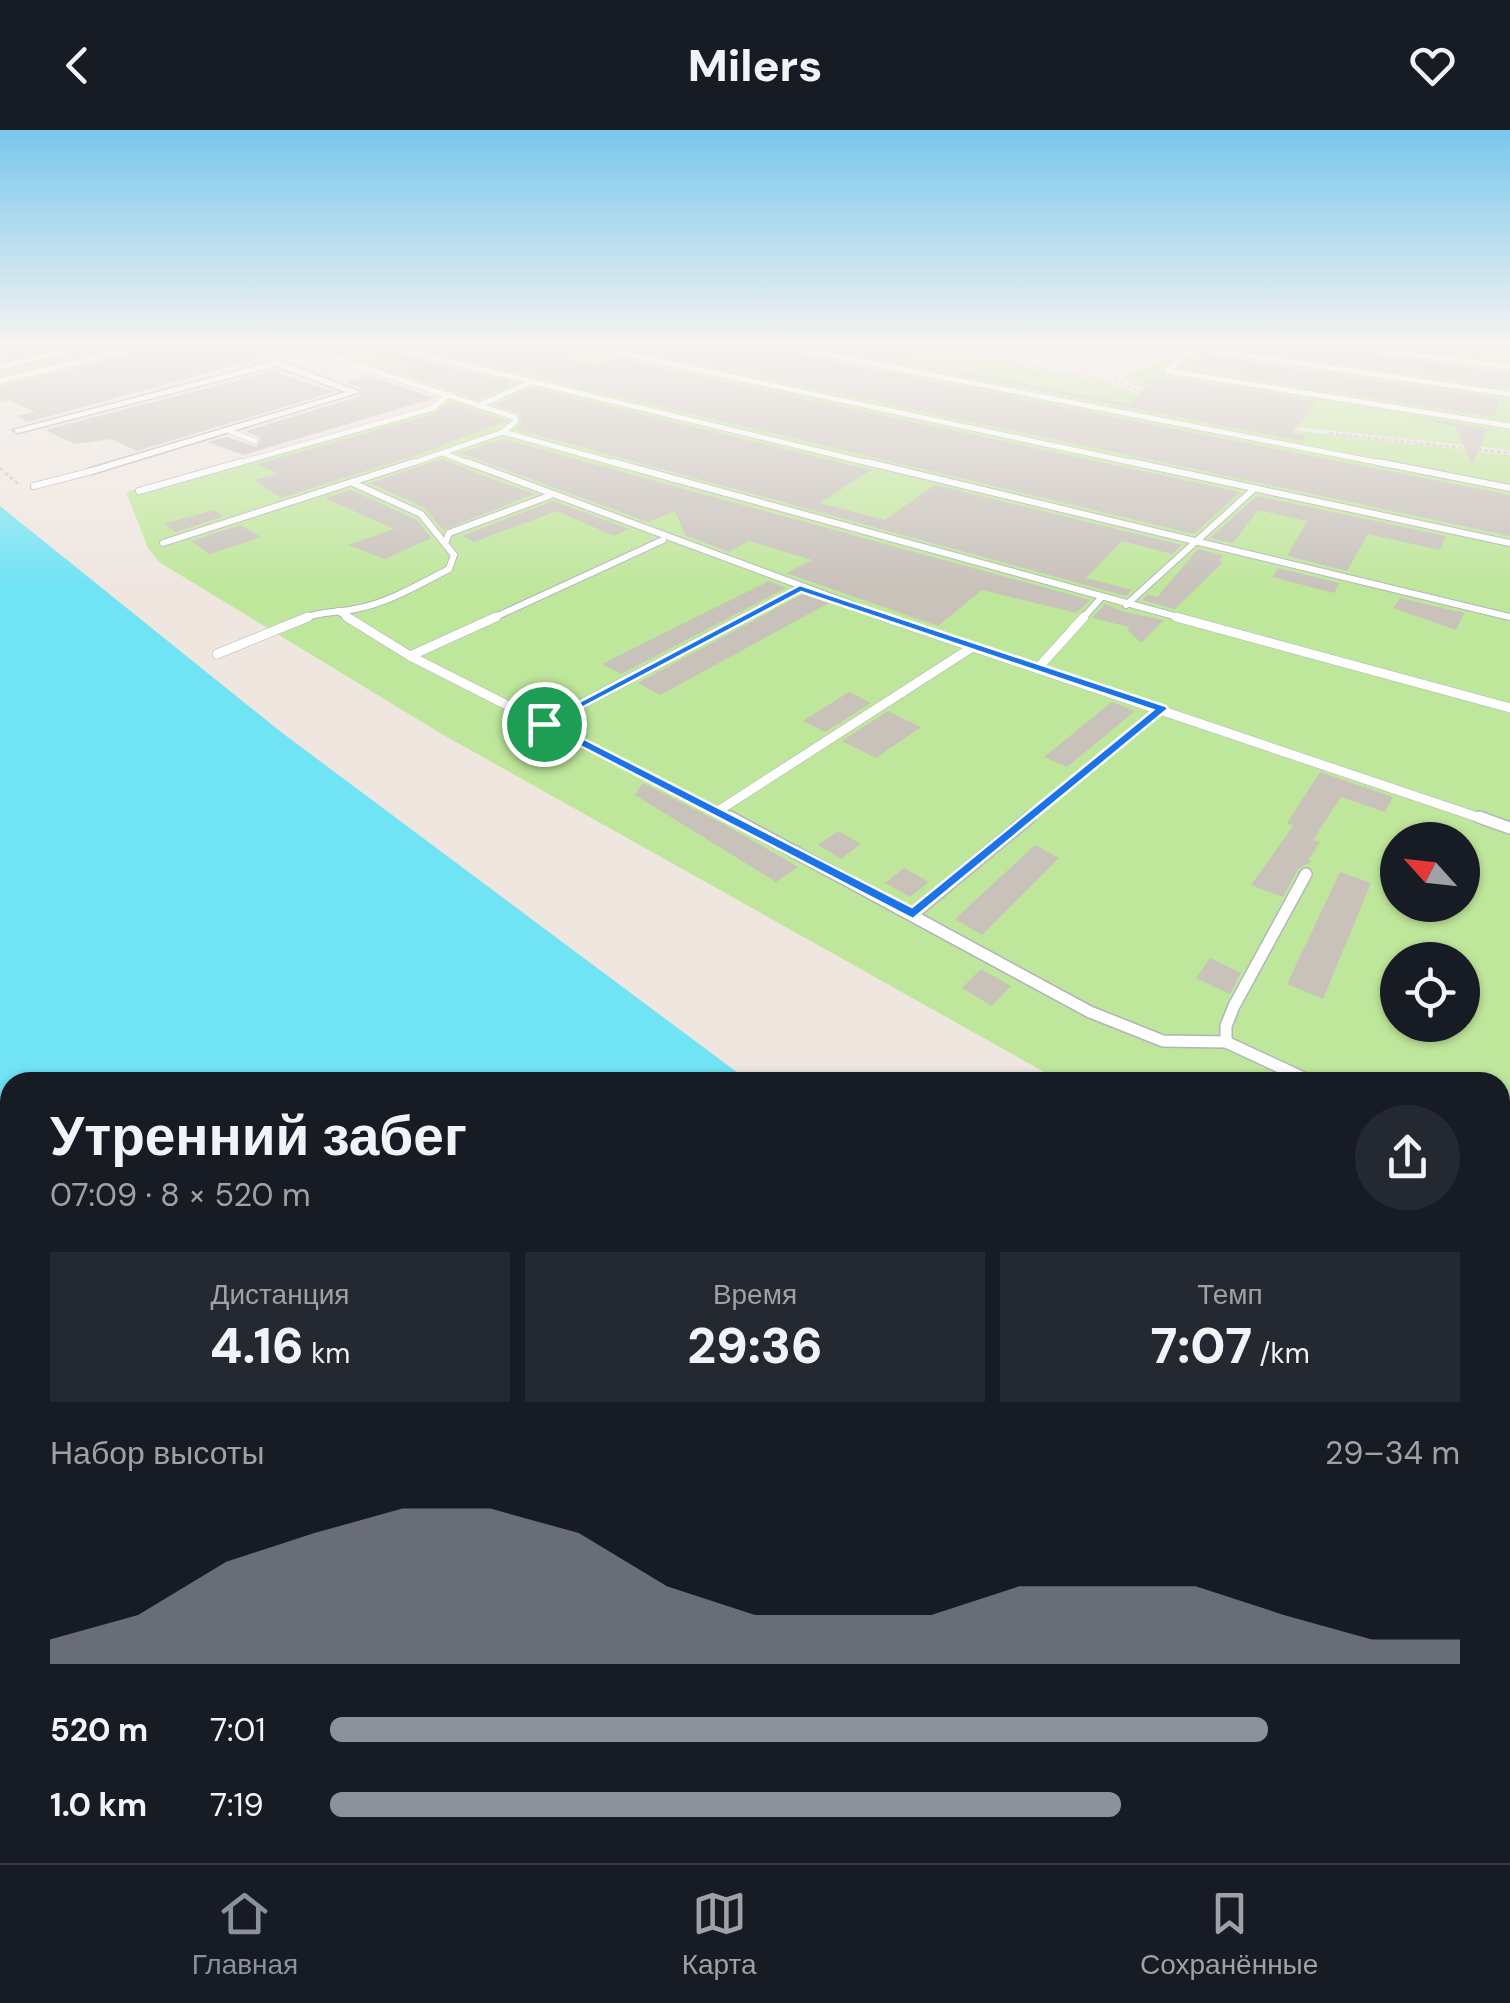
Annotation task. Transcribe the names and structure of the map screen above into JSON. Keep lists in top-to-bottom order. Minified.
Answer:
{"north":"top left","page":{"header":"Milers","heading":["Утренний забег","07:09 · 8 × 520 m"],"stats":[["Дистанция","4.16 km"],["Время","29:36"],["Темп","7:07 /km"]],"chart":["Набор высоты","29–34 m"],"list":[{"name":"520 m","note":"7:01"},{"name":"1.0 km","note":"7:19"}],"tabs":["Главная","Карта","Сохранённые"]}}
